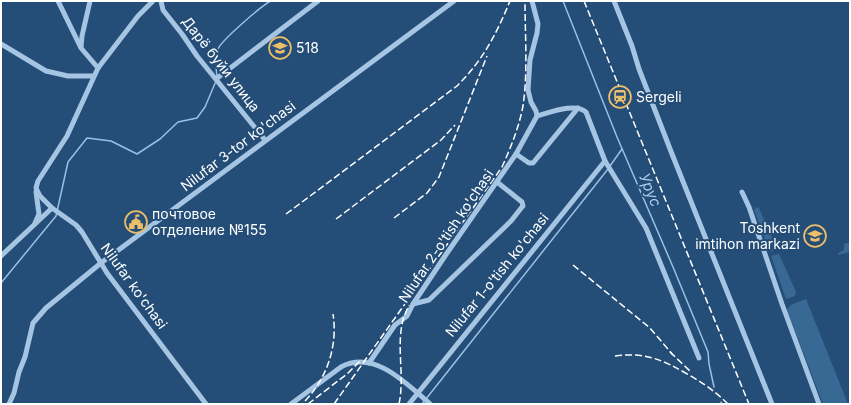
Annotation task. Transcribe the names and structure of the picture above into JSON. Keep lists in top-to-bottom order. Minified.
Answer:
{"streets":{"street":["Дарё буйи улица","Nilufar 3-tor ko'chasi","Nilufar 2-o'tish ko'chasi","Nilufar 1-o'tish ko'chasi","Nilufar ko'chasi"]},"crossings":[["Дарё буйи улица","Nilufar 3-tor ko'chasi"],["Nilufar 3-tor ko'chasi","Nilufar ko'chasi"]],"water":["Урус"],"places":{"school or university":["518","Toshkent imtihon markazi"],"station":["Sergeli"],"public building":["почтовое отделение №155"]}}
